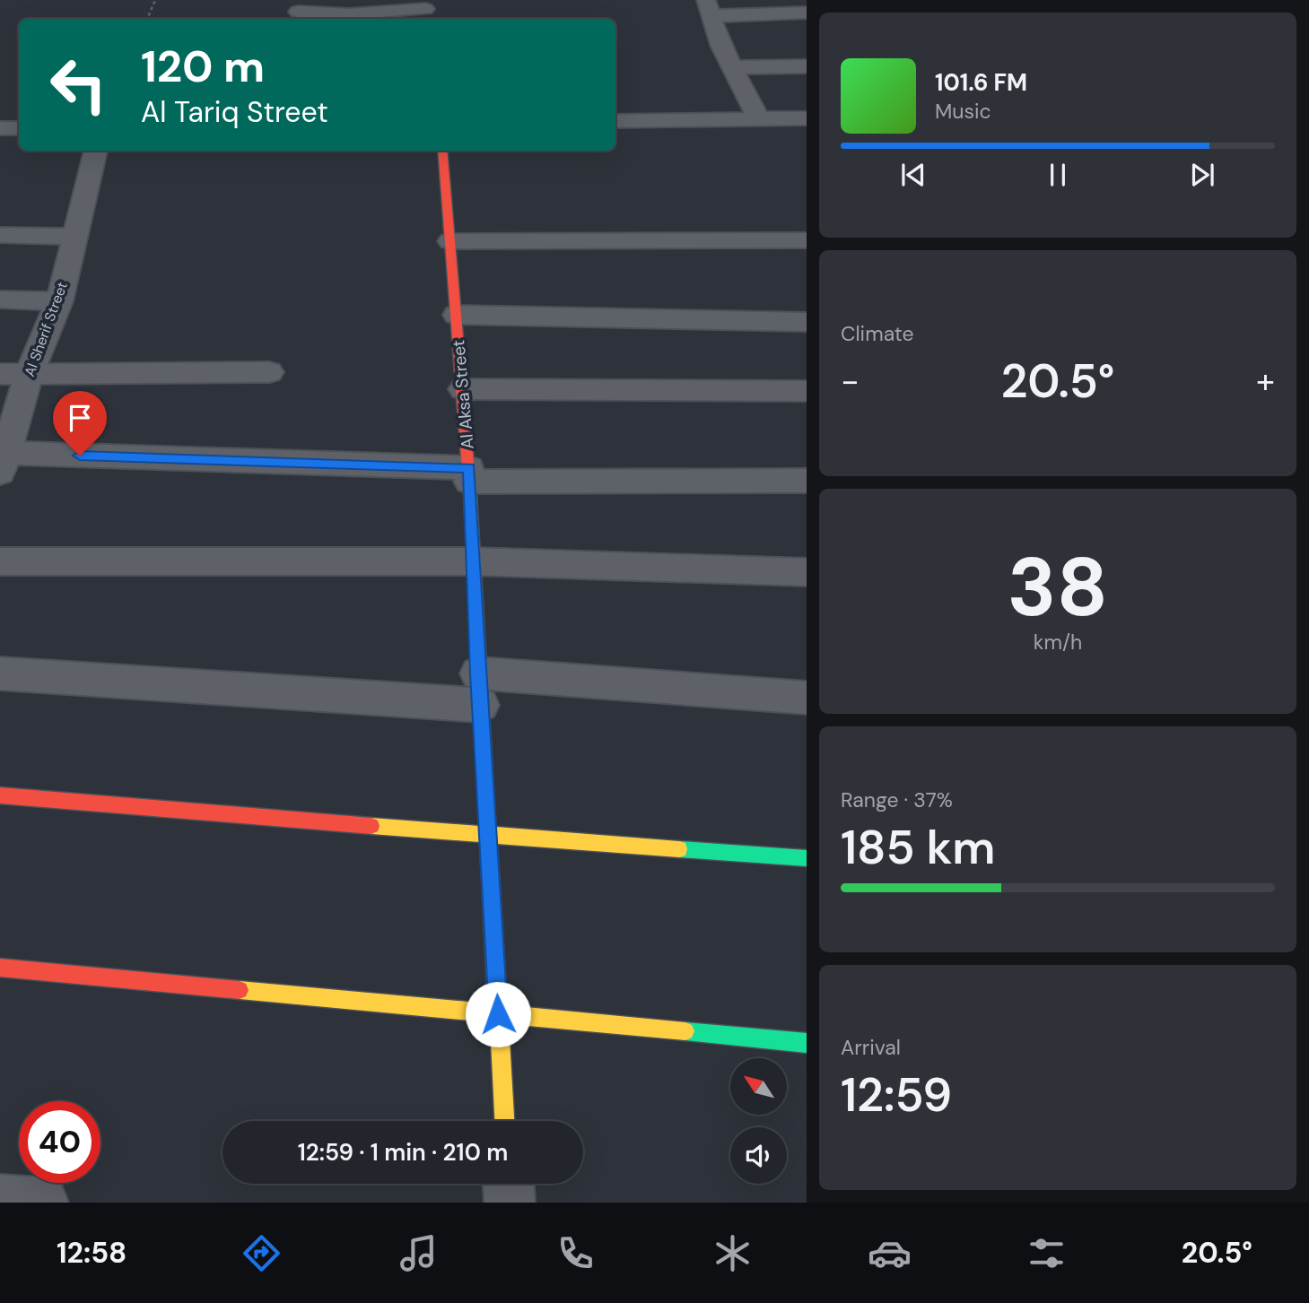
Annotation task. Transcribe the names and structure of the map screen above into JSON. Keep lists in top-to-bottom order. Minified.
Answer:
{"streets":{"street":["Al Sherif Street","Al Aksa Street"]},"north":"top left","page":{"turn":["120 m","Al Tariq Street"],"song":["101.6 FM","Music"],"tile":["Climate",["38","km/h"],["Range · 37%","185 km"],["Arrival","12:59"]],"heat":["−","20.5°","+"],"limit":"40","trip":"12:59 · 1 min · 210 m","tabs":["12:58","20.5°"]}}
